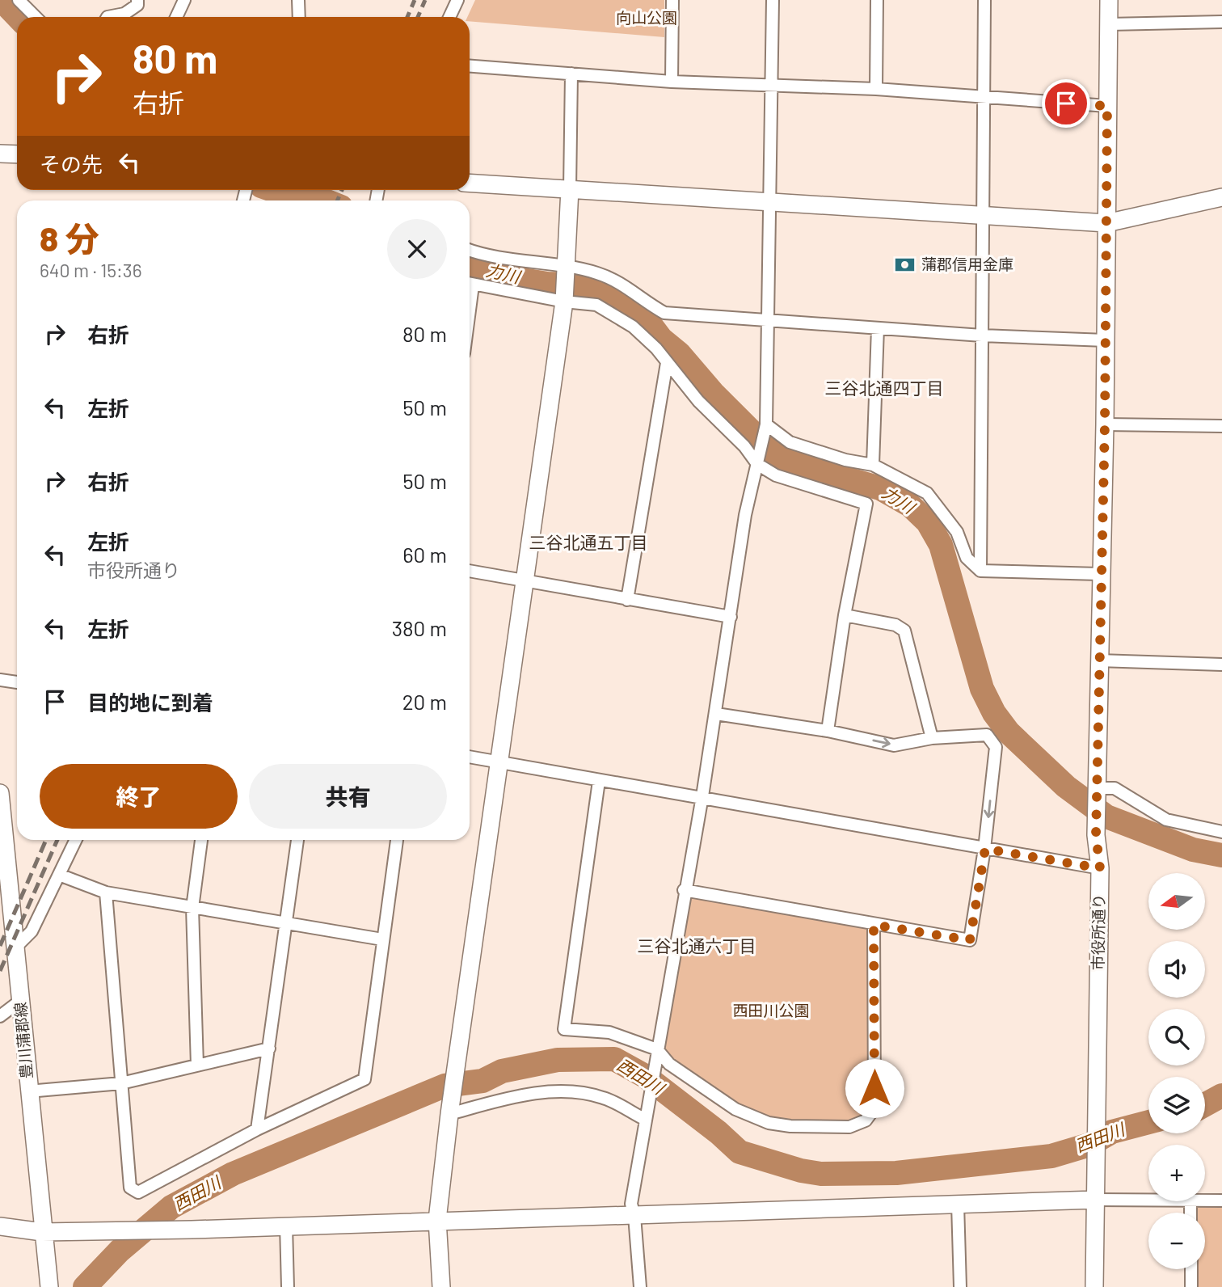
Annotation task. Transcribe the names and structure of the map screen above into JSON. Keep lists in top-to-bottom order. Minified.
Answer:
{"streets":{"street":["市役所通り","豊川蒲郡線"]},"districts":["三谷北通四丁目","三谷北通五丁目","三谷北通六丁目"],"water":["力川","西田川"],"parks":["向山公園","西田川公園"],"places":{"bank":["蒲郡信用金庫"]},"north":"left","page":{"turn":["80 m","右折"],"then":"その先","heading":["8 分","640 m · 15:36"],"list":[{"name":"右折","value":"80 m"},{"name":"左折","value":"50 m"},{"name":"右折","value":"50 m"},{"name":"左折","note":"市役所通り","value":"60 m"},{"name":"左折","value":"380 m"},{"name":"目的地に到着","value":"20 m"}],"buttons":["終了","共有"],"map_buttons":["+","−"]}}
